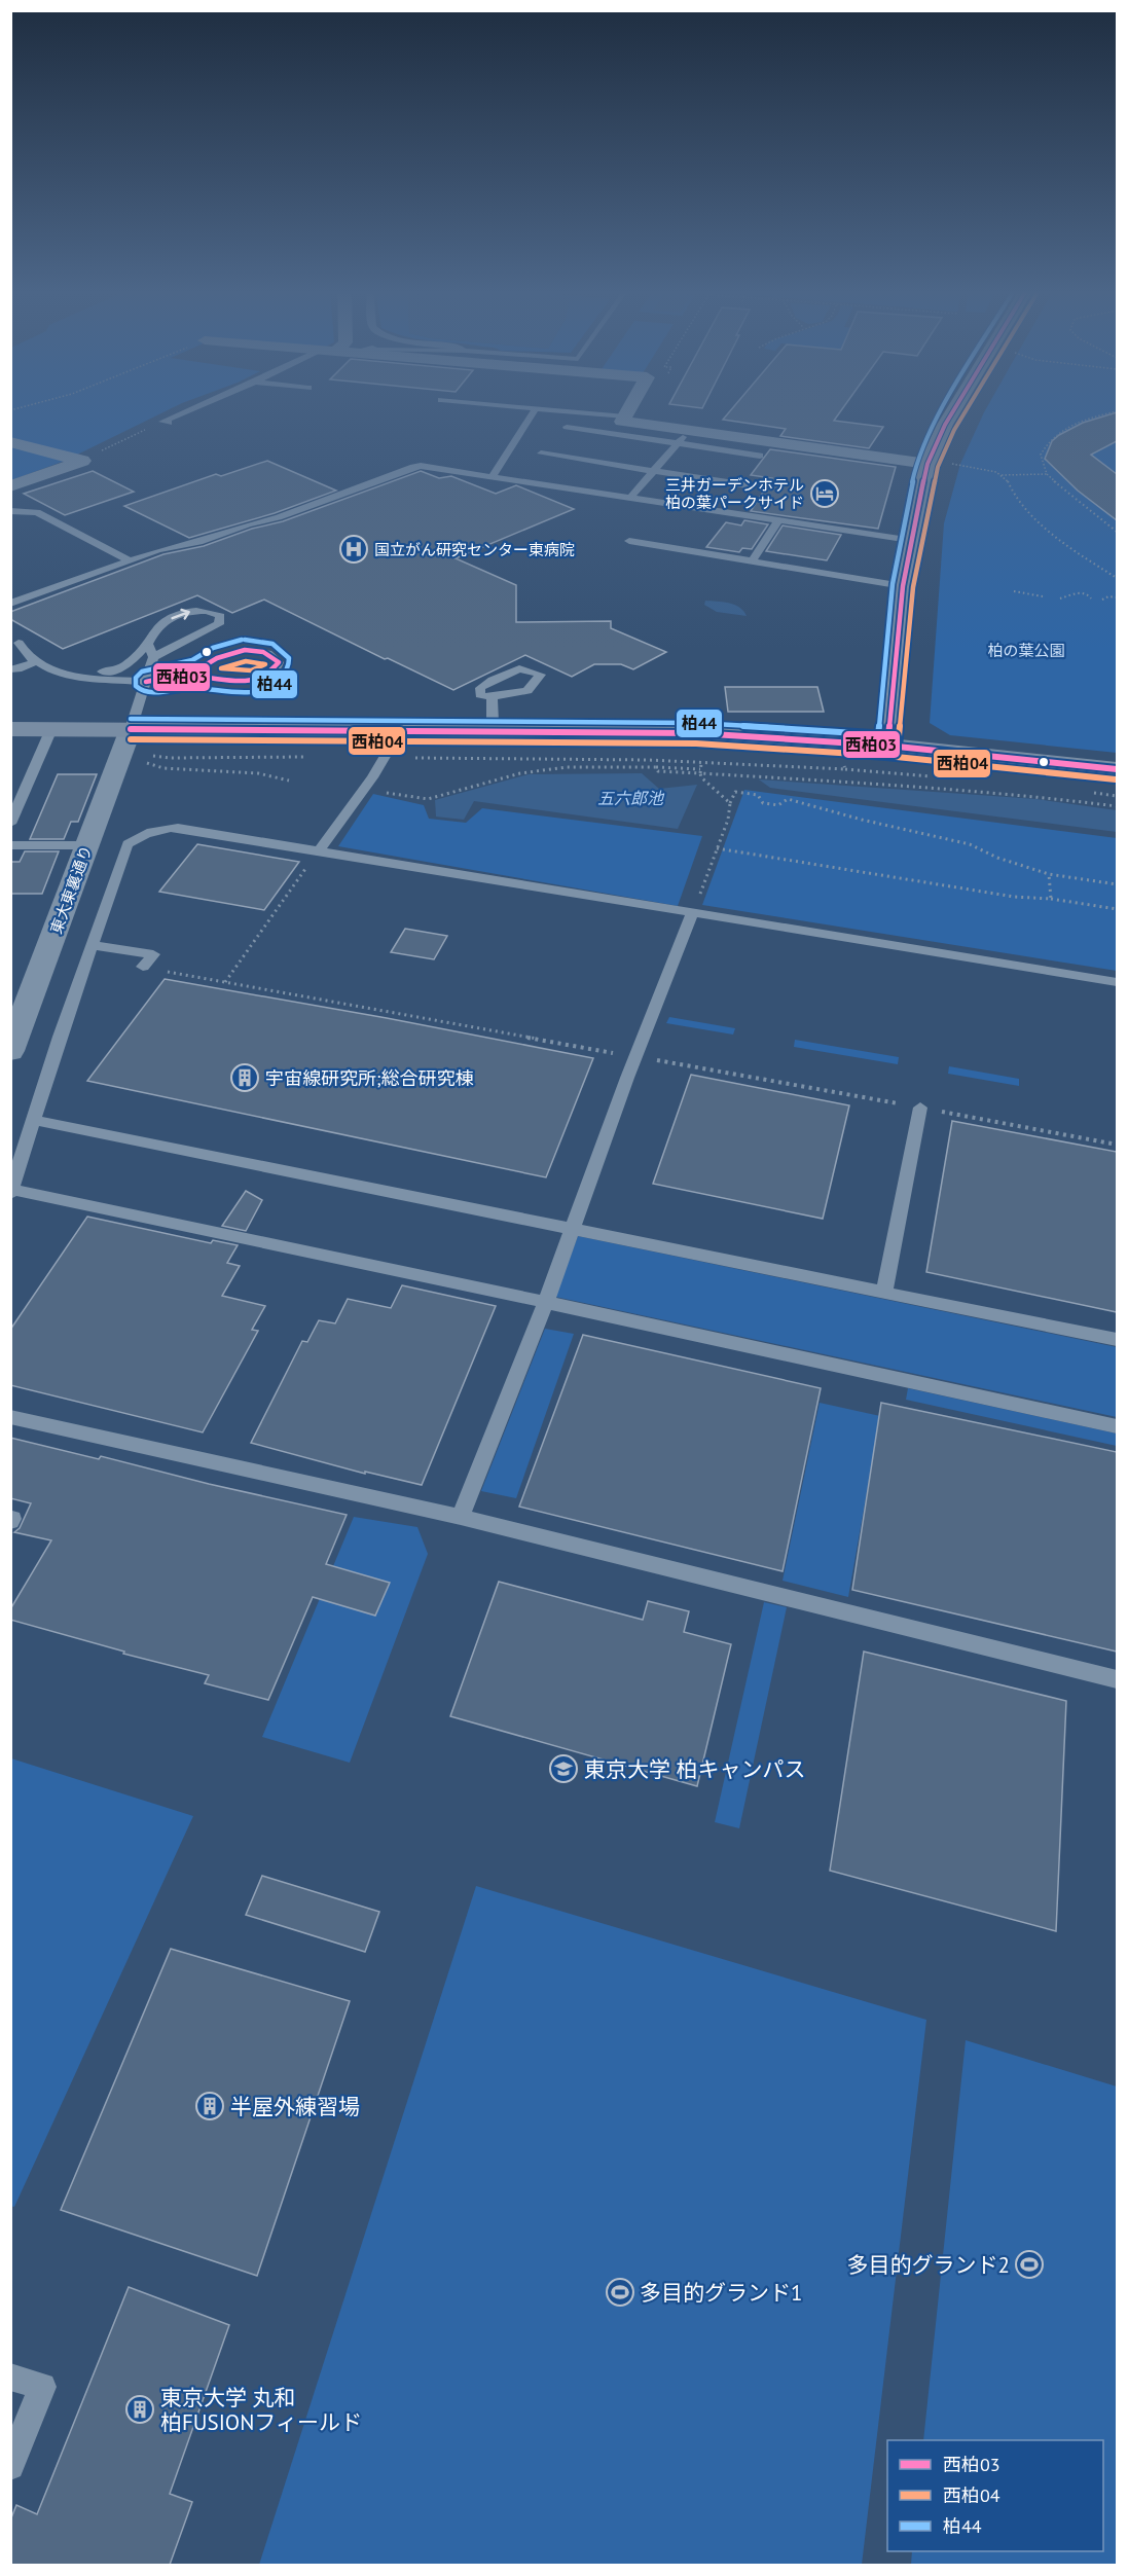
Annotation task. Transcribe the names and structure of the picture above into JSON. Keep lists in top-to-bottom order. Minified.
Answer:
{"streets":{"street":["東大東裏通り"]},"water":["五六郎池"],"parks":["柏の葉公園"],"places":{"hotel":["三井ガーデンホテル 柏の葉パークサイド"],"hospital":["国立がん研究センター東病院"],"building":["宇宙線研究所;総合研究棟","半屋外練習場","東京大学 丸和 柏FUSIONフィールド"],"school or university":["東京大学 柏キャンパス"],"sports":["多目的グランド2","多目的グランド1"]},"lines":["transit line 西柏03","transit line 西柏04","transit line 柏44"],"legend":["西柏03","西柏04","柏44"]}
